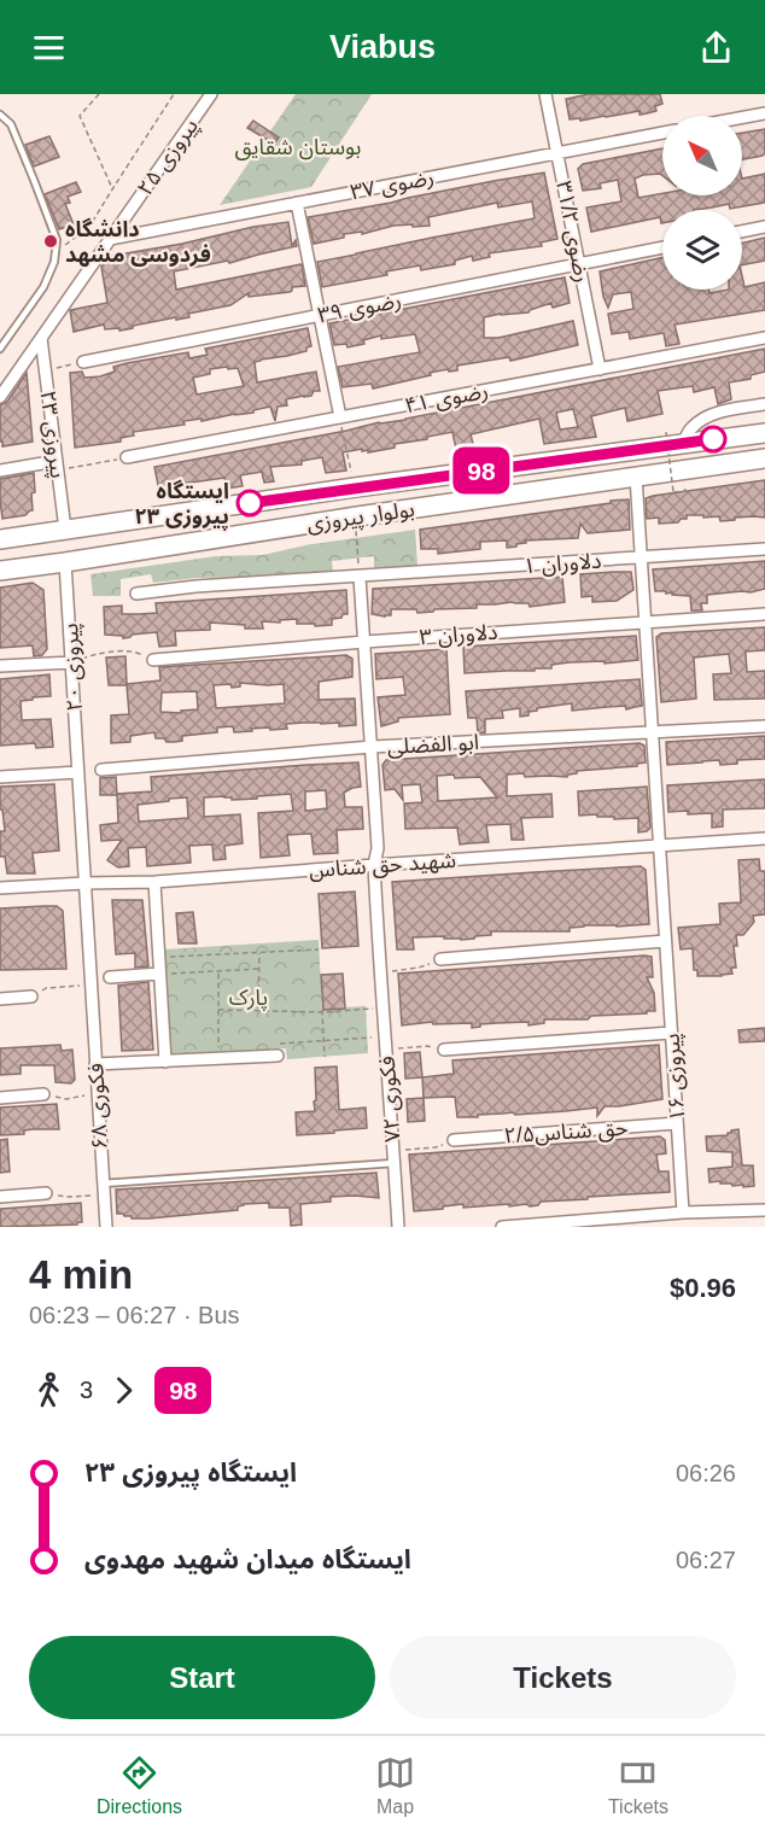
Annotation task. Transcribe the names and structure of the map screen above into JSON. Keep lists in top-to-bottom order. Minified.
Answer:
{"streets":{"main road":["بولوار پیروزی"],"street":["پیروزی ۲۵","رضوی ۳۷","رضوی ۳۱/۲","رضوی ۳۹","رضوی ۴۱","پیروزی ۲۳","دلاوران ۱","دلاوران ۳","پیروزی ۲۰","ابو الفضلی","شهید حق شناس","پیروزی ۱۶","فکوری ۷۲","فکوری ۶۸","حق شناس۲/۵"]},"crossings":[["پیروزی ۲۵","رضوی ۳۷"],["پیروزی ۲۵","پیروزی ۲۳"],["رضوی ۳۷","رضوی ۳۱/۲"],["رضوی ۳۱/۲","رضوی ۳۹"],["رضوی ۳۱/۲","رضوی ۴۱"],["پیروزی ۲۳","بولوار پیروزی"],["بولوار پیروزی","پیروزی ۲۰"],["دلاوران ۱","فکوری ۷۲"],["دلاوران ۳","فکوری ۷۲"],["پیروزی ۲۰","شهید حق شناس"],["پیروزی ۲۰","فکوری ۶۸"],["ابو الفضلی","پیروزی ۱۶"],["ابو الفضلی","فکوری ۷۲"],["شهید حق شناس","پیروزی ۱۶"],["شهید حق شناس","فکوری ۷۲"],["شهید حق شناس","فکوری ۶۸"],["پیروزی ۱۶","حق شناس۲/۵"]],"parks":["بوستان شقایق","پارک"],"places":["دانشگاه فردوسی مشهد","ایستگاه پیروزی ۲۳"],"lines":["bus line 98"],"north":"top left","page":{"header":"Viabus","on_map":"98","heading":["4 min","06:23 – 06:27 · Bus","$0.96"],"legs":["3","98"],"list":[{"name":"ایستگاه پیروزی ۲۳","value":"06:26"},{"name":"ایستگاه میدان شهید مهدوی","value":"06:27"}],"buttons":["Start","Tickets"],"tabs":["Directions","Map","Tickets"]}}
